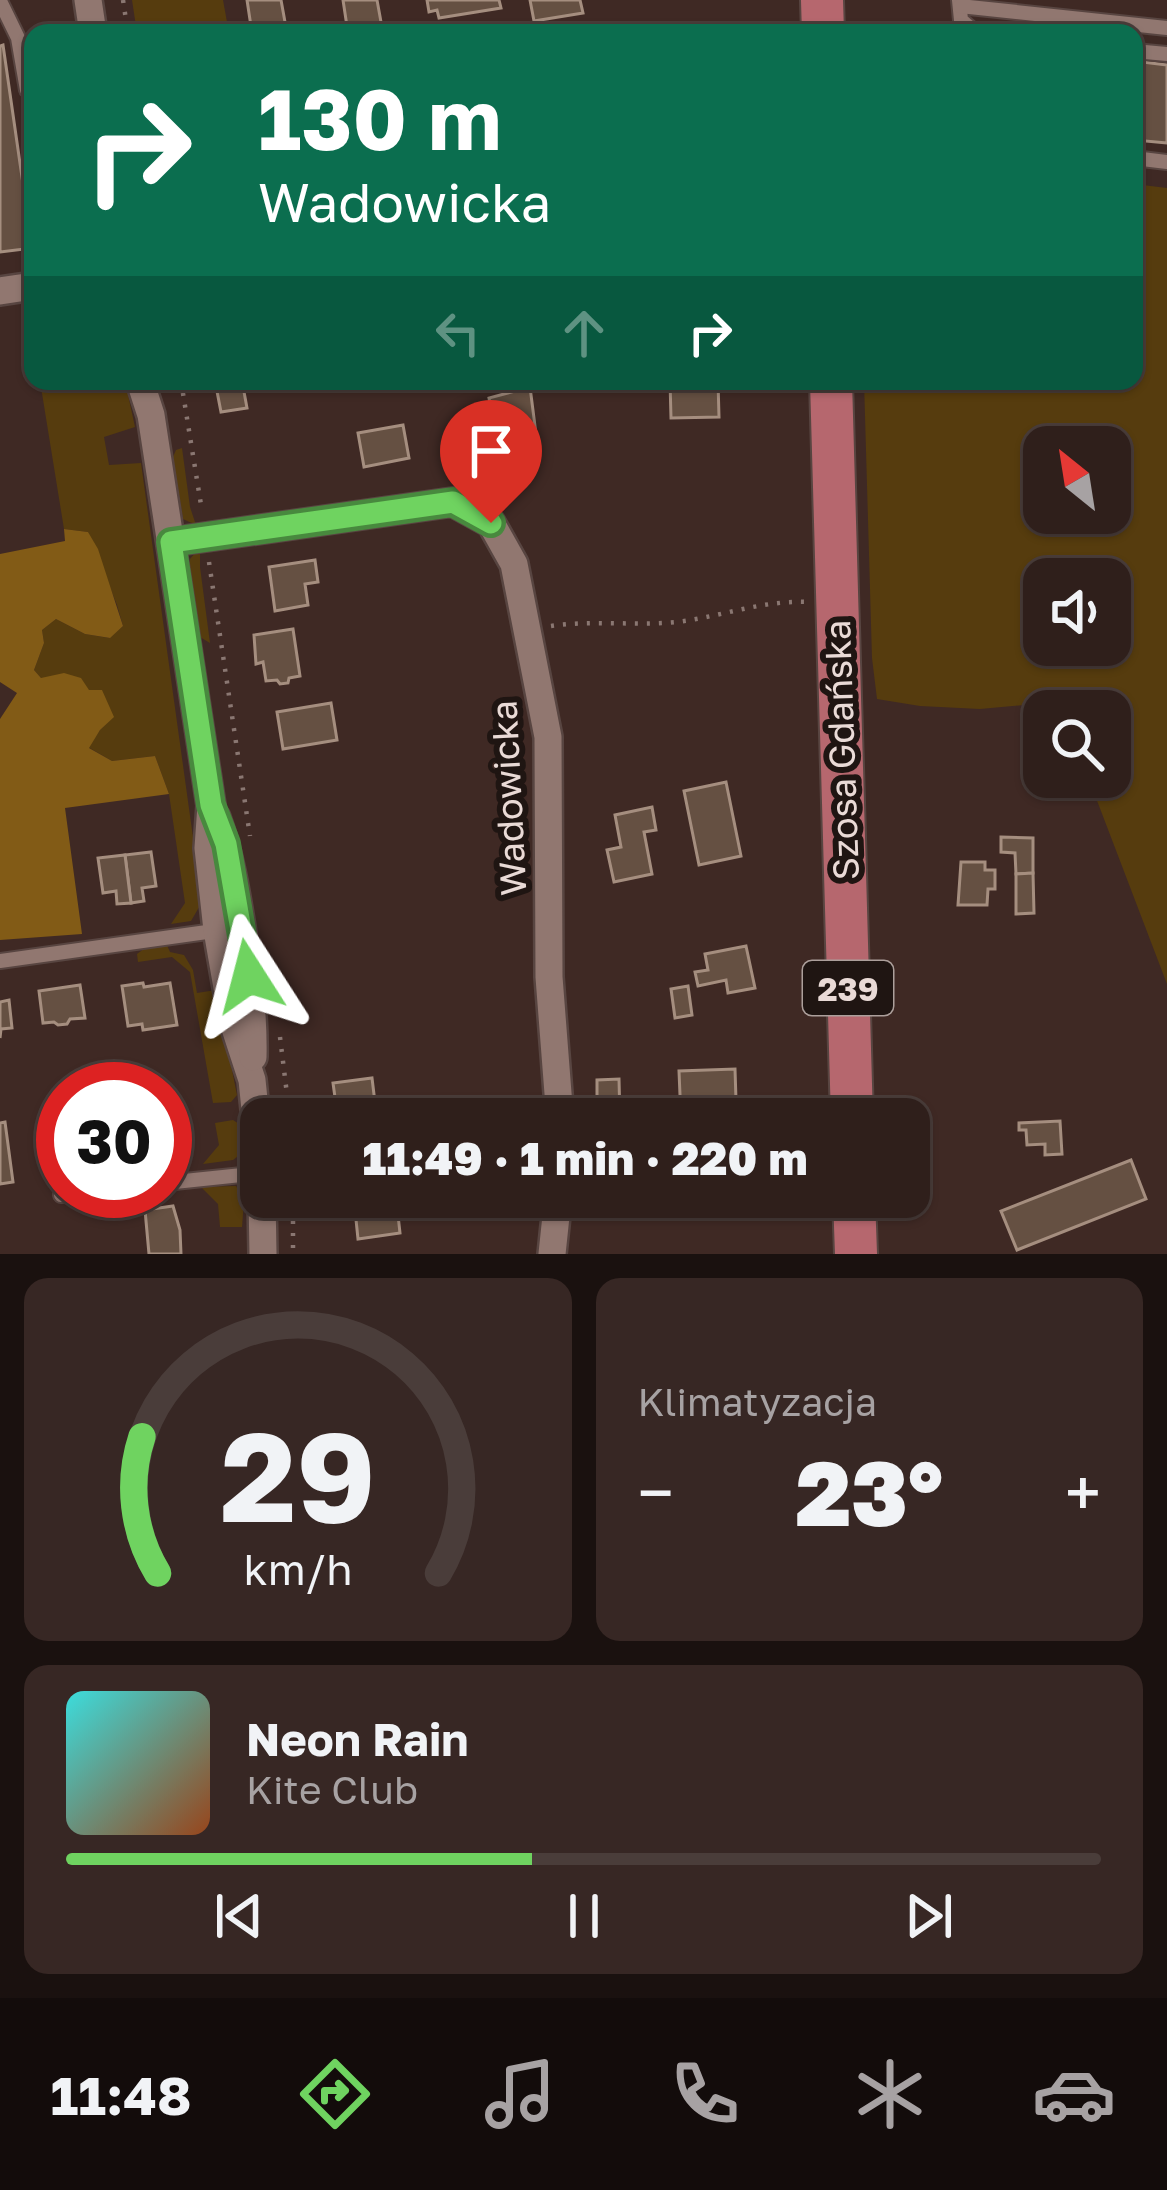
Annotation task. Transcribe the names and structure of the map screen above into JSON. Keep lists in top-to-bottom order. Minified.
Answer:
{"streets":{"main road":["Szosa Gdańska","239"],"street":["Wadowicka"]},"north":"top left","page":{"turn":["130 m","Wadowicka"],"limit":"30","trip":"11:49 · 1 min · 220 m","tile":"Klimatyzacja","heat":["−","23°","+"],"song":["Neon Rain","Kite Club"],"tabs":"11:48","gauge":["29","km/h"]}}
